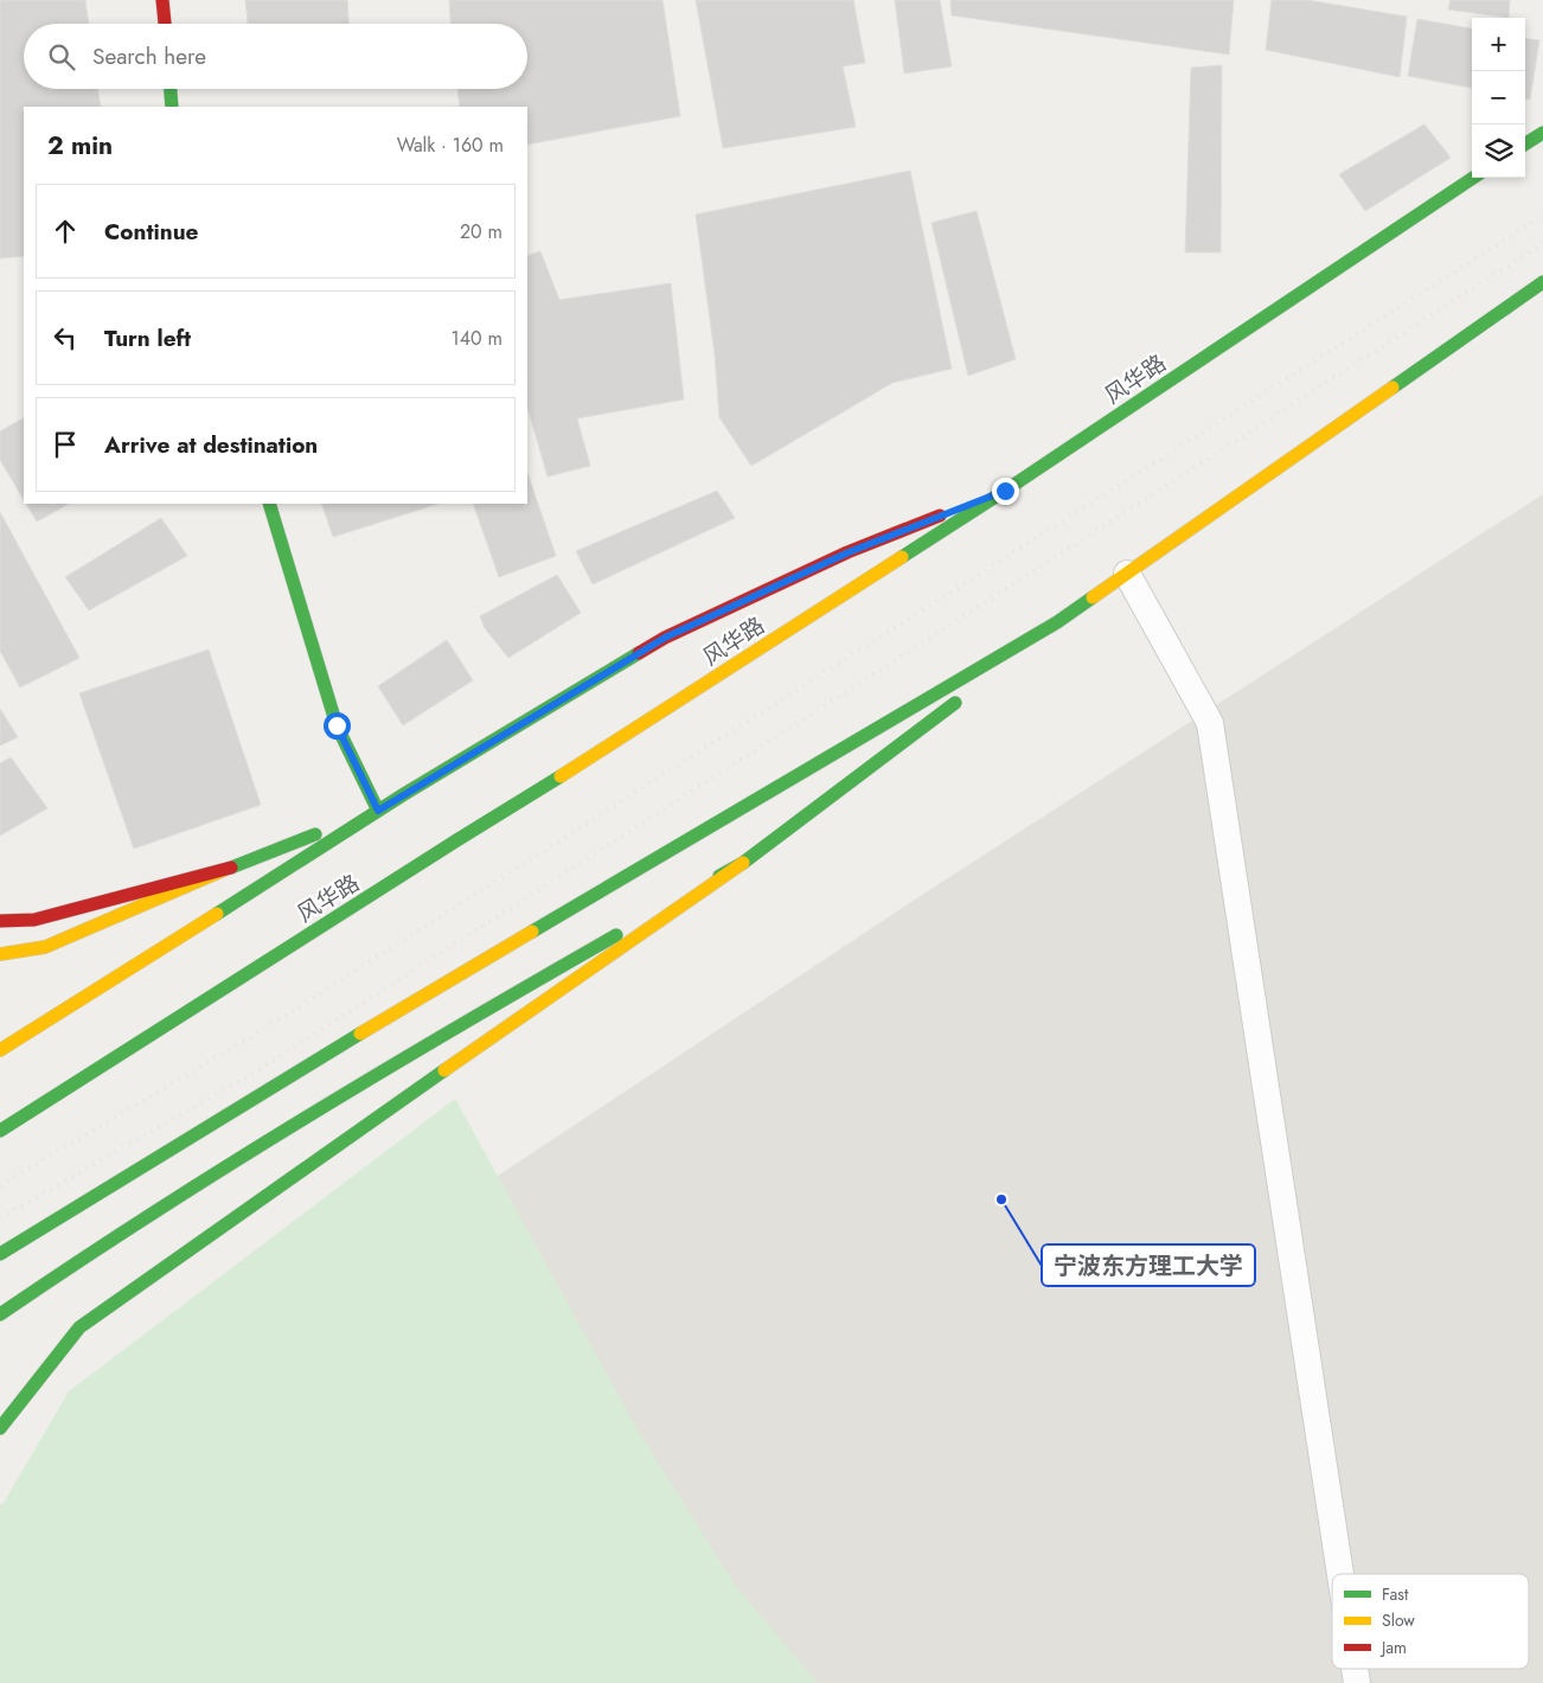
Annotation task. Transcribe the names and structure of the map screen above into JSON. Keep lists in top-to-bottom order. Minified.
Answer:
{"streets":{"main road":["风华路"]},"places":["宁波东方理工大学"],"legend":["Fast","Slow","Jam"],"page":{"map_buttons":["+","−"],"search":"Search here","heading":["2 min","Walk · 160 m"],"list":[["Continue","20 m"],["Turn left","140 m"],"Arrive at destination"]}}
